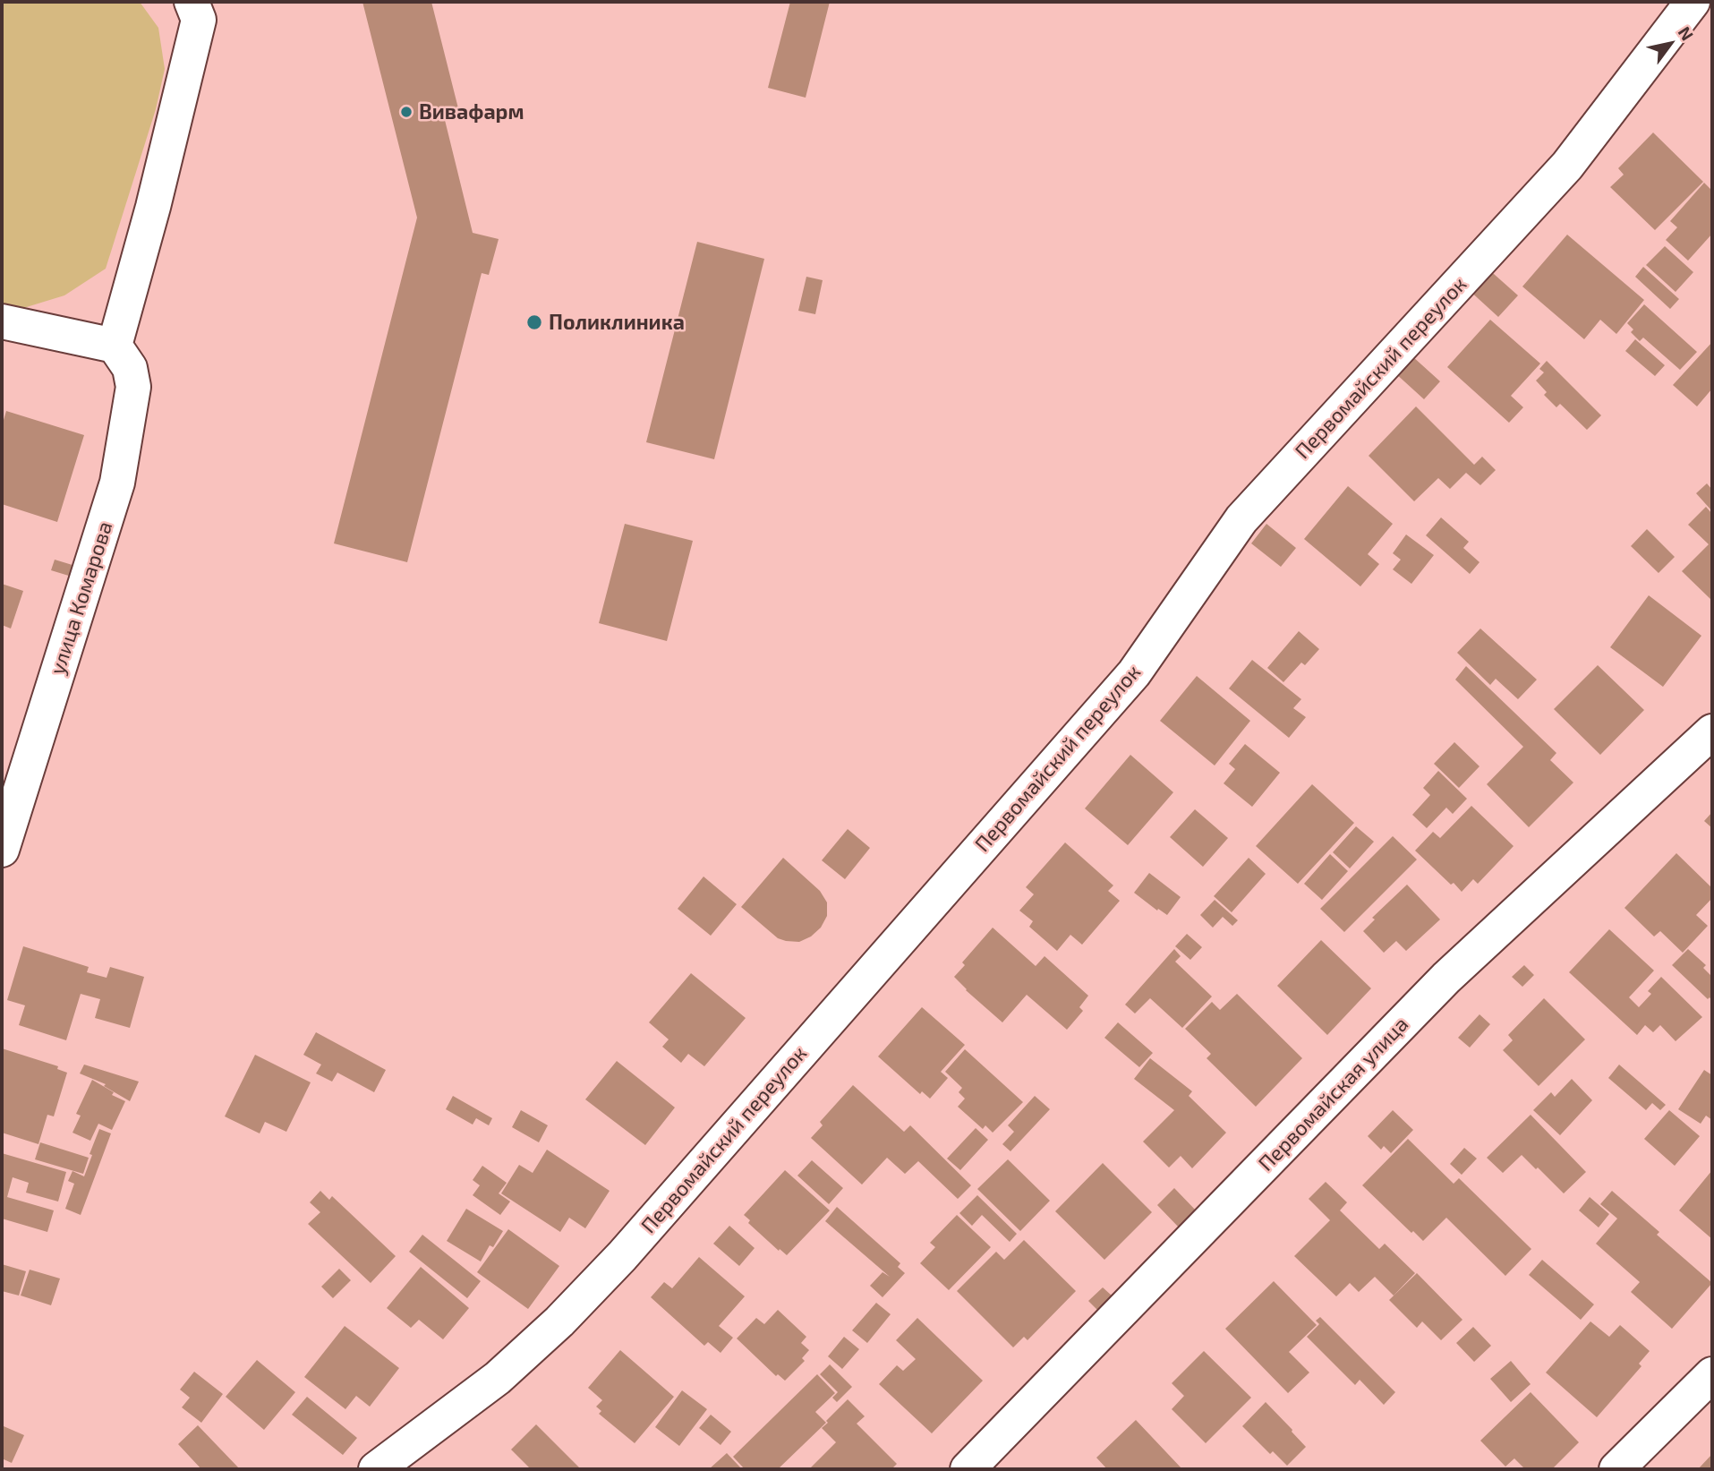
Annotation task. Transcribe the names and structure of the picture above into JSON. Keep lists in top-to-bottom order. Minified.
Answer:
{"streets":{"street":["Первомайский переулок","улица Комарова","Первомайская улица"]},"places":["Вивафарм","Поликлиника"],"north":"top right"}
